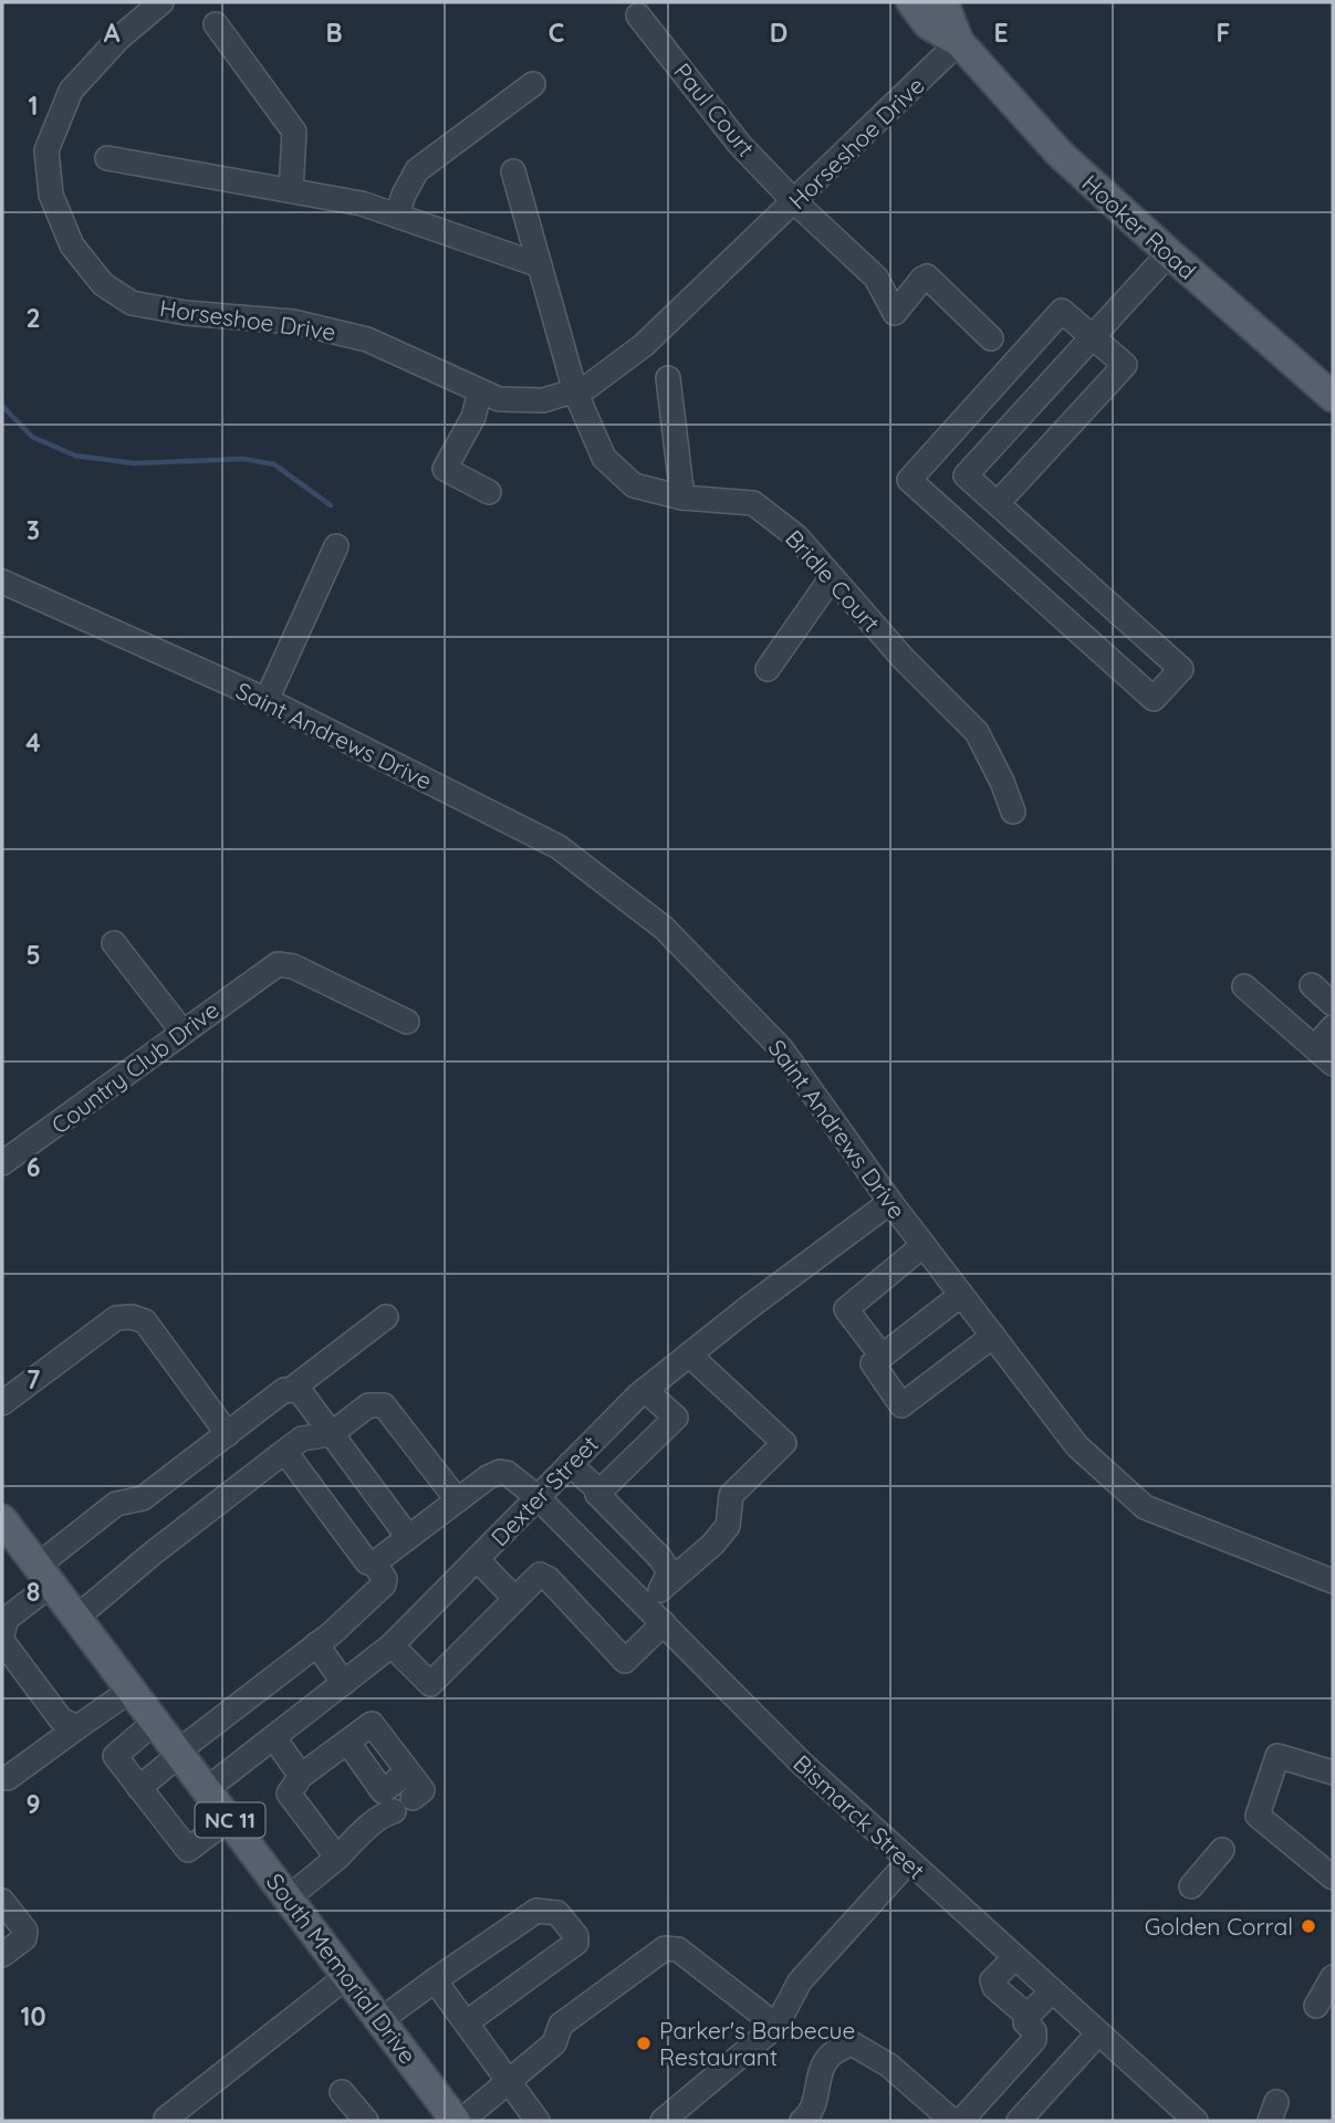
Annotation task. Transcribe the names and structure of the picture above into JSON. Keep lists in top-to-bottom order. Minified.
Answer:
{"streets":{"main road":["Hooker Road","NC 11","South Memorial Drive"],"street":["Paul Court","Horseshoe Drive","Bridle Court","Saint Andrews Drive","Country Club Drive","Dexter Street","Bismarck Street"]},"crossings":[["Paul Court","Horseshoe Drive"],["Horseshoe Drive","Hooker Road"],["Horseshoe Drive","Bridle Court"],["Saint Andrews Drive","Dexter Street"],["Dexter Street","Bismarck Street"],["Dexter Street","South Memorial Drive"]],"places":["Golden Corral","Parker's Barbecue Restaurant"],"grid":{"columns":["A","B","C","D","E","F"],"rows":["1","2","3","4","5","6","7","8","9","10"]}}
